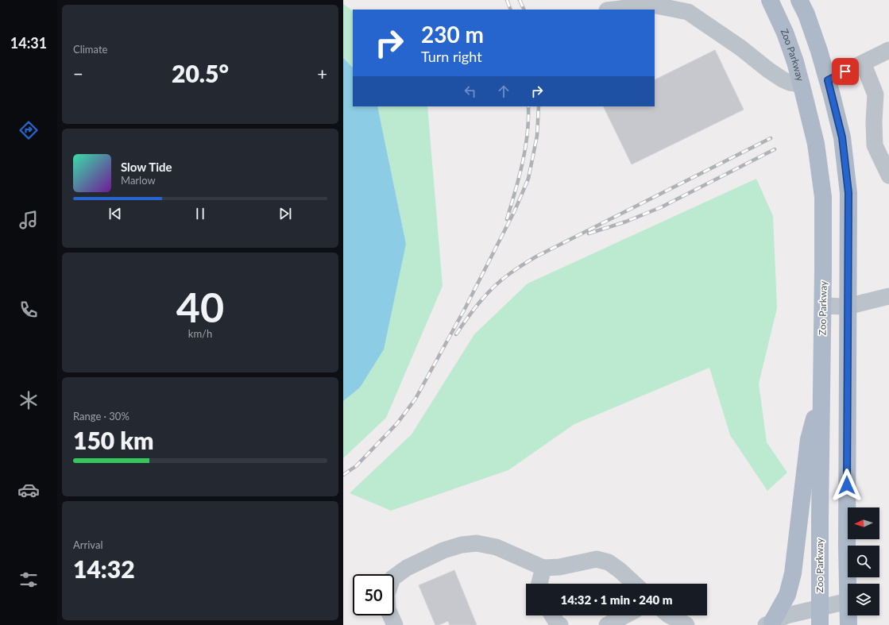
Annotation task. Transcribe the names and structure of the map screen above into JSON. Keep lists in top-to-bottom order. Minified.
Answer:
{"streets":{"main road":["Zoo Parkway"]},"north":"left","page":{"tabs":"14:31","tile":["Climate",["40","km/h"],["Range · 30%","150 km"],["Arrival","14:32"]],"turn":["230 m","Turn right"],"heat":["−","20.5°","+"],"song":["Slow Tide","Marlow"],"limit":"50","trip":"14:32 · 1 min · 240 m"}}
